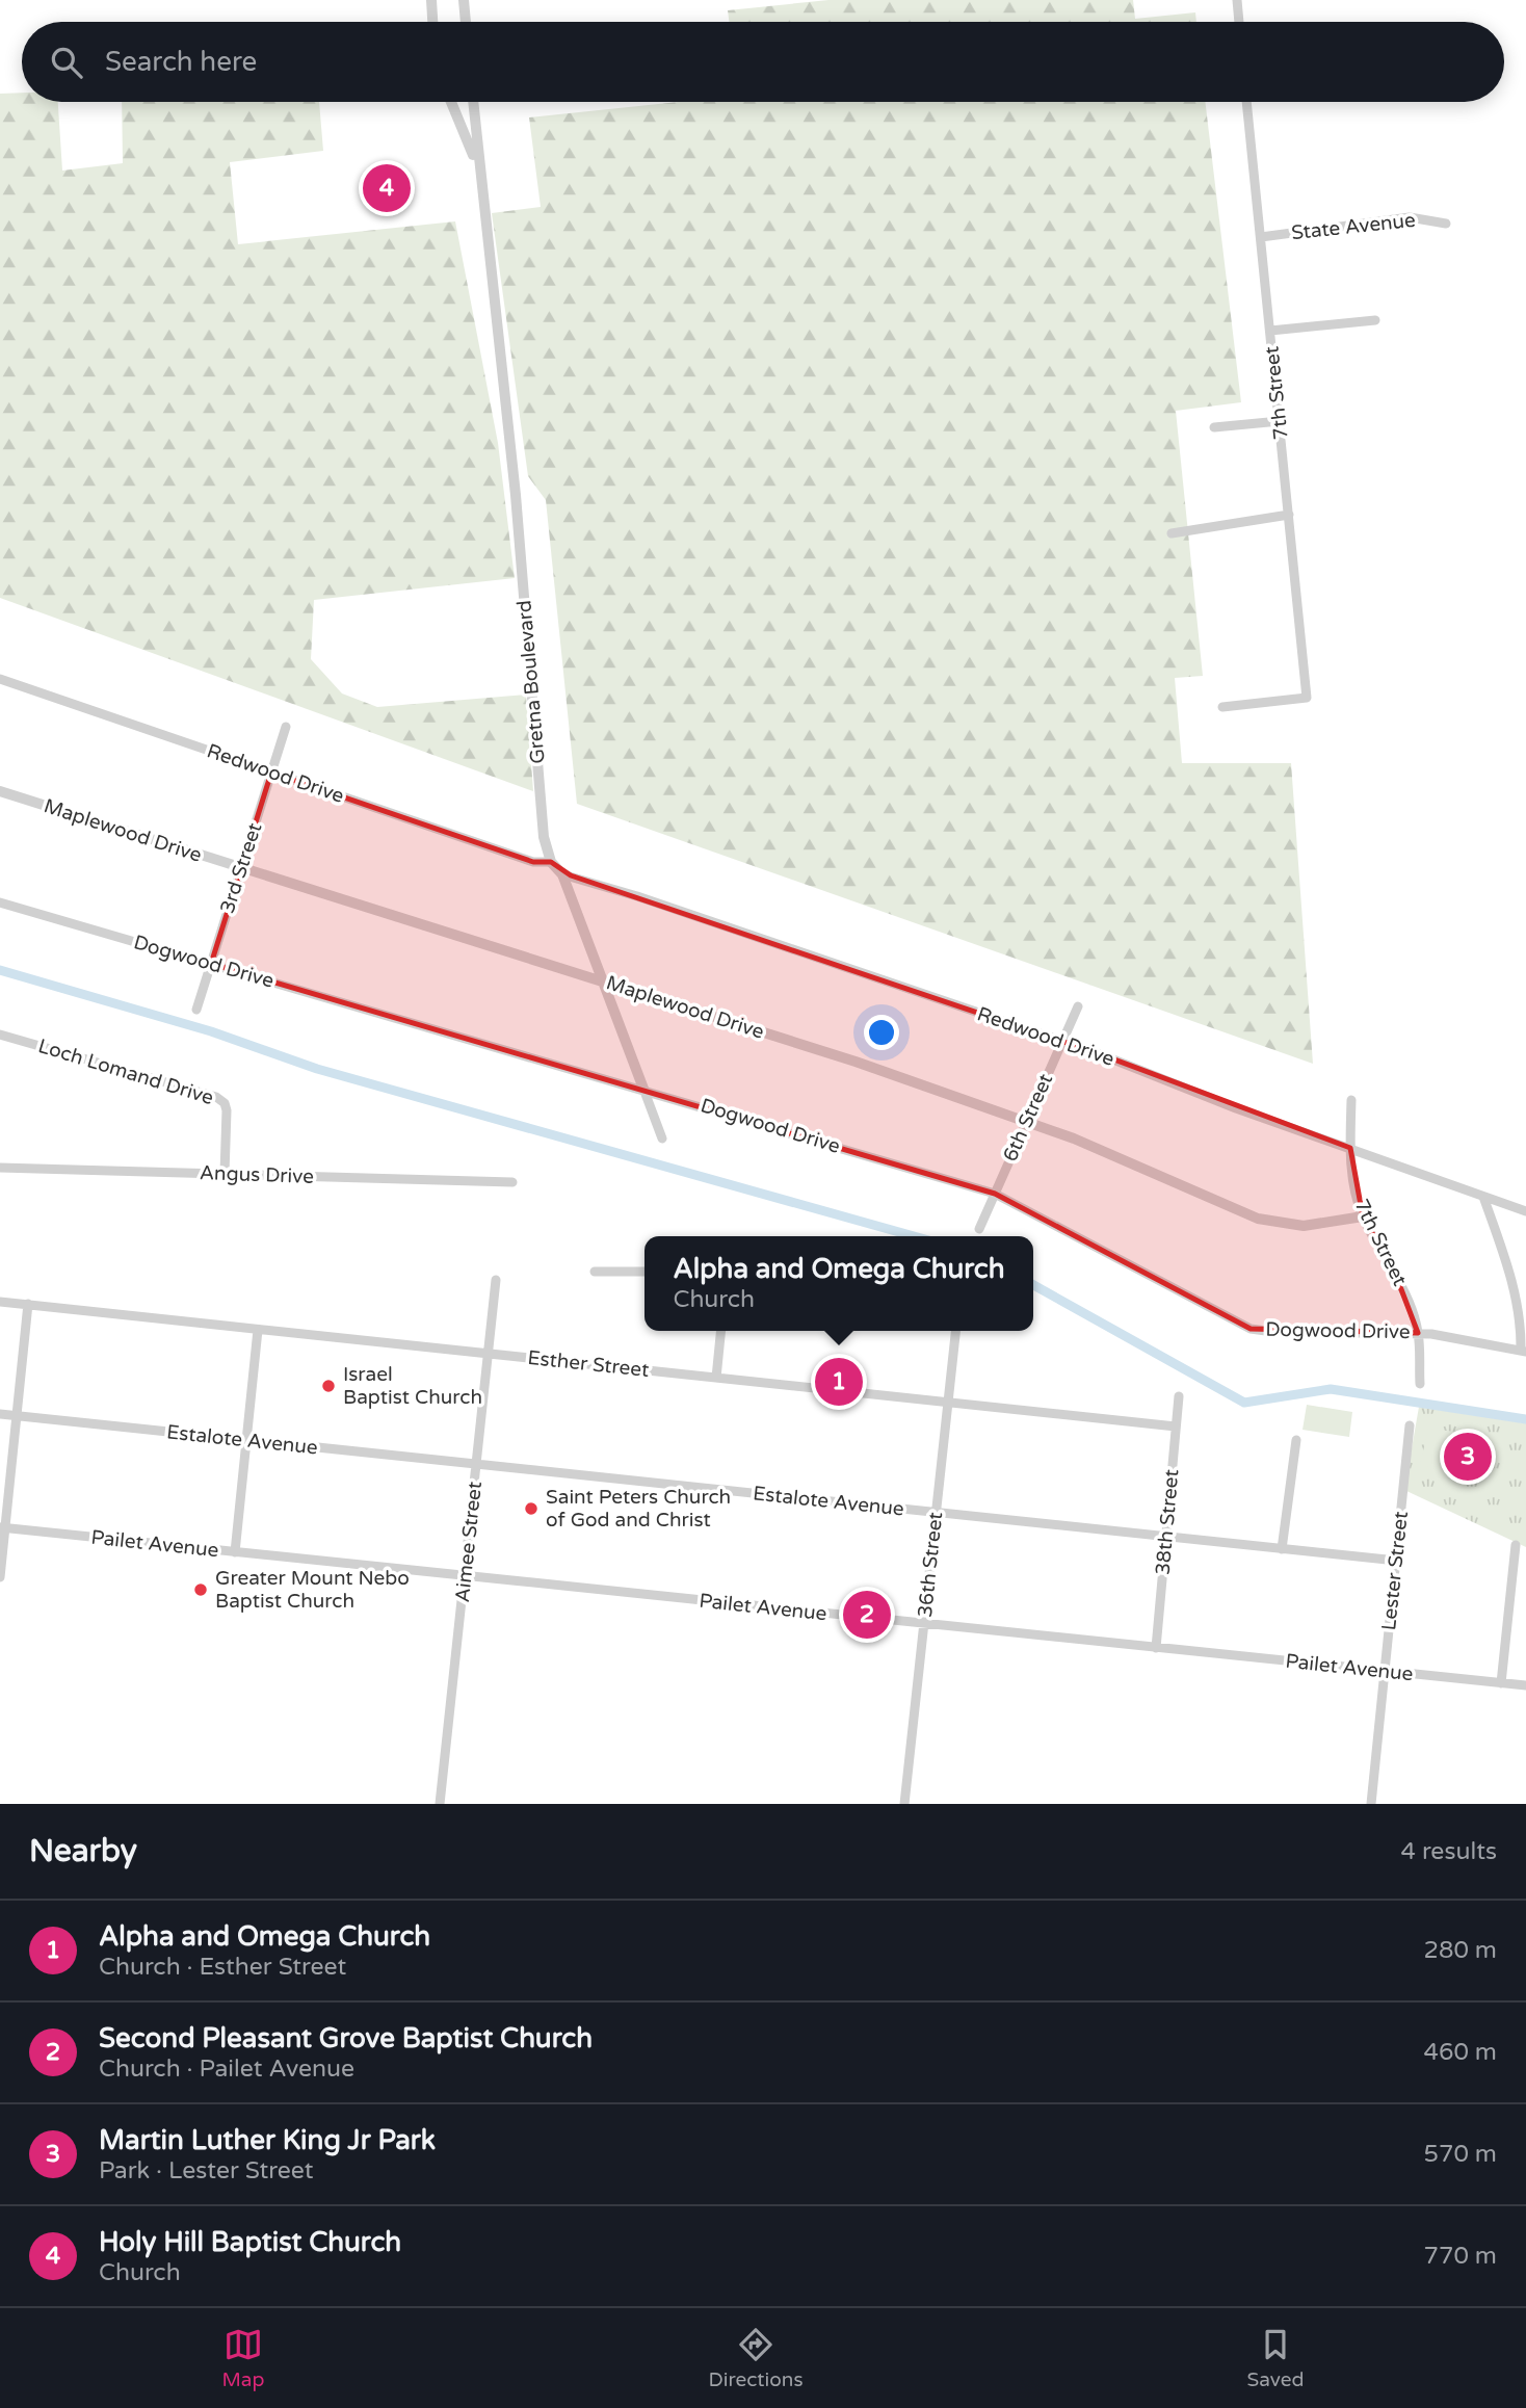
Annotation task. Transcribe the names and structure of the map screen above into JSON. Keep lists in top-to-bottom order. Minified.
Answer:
{"streets":{"street":["State Avenue","7th Street","Gretna Boulevard","Redwood Drive","Maplewood Drive","3rd Street","Dogwood Drive","Loch Lomand Drive","6th Street","Angus Drive","Esther Street","Estalote Avenue","38th Street","Aimee Street","Pailet Avenue","36th Street","Lester Street"]},"crossings":[["State Avenue","7th Street"],["7th Street","Redwood Drive"],["7th Street","Maplewood Drive"],["7th Street","Dogwood Drive"],["Gretna Boulevard","Redwood Drive"],["Gretna Boulevard","Maplewood Drive"],["Gretna Boulevard","Dogwood Drive"],["Redwood Drive","3rd Street"],["Redwood Drive","6th Street"],["Maplewood Drive","3rd Street"],["Maplewood Drive","6th Street"],["3rd Street","Dogwood Drive"],["Dogwood Drive","6th Street"],["Loch Lomand Drive","Angus Drive"],["Esther Street","38th Street"],["Esther Street","Aimee Street"],["Esther Street","36th Street"],["Estalote Avenue","38th Street"],["Estalote Avenue","Aimee Street"],["Estalote Avenue","36th Street"],["Estalote Avenue","Lester Street"],["38th Street","Pailet Avenue"],["Aimee Street","Pailet Avenue"],["Pailet Avenue","36th Street"],["Pailet Avenue","Lester Street"]],"places":["Israel Baptist Church","Saint Peters Church of God and Christ","Greater Mount Nebo Baptist Church"],"page":{"search":"Search here","pins":["4","1","3","2"],"popup":["Alpha and Omega Church","Church"],"heading":["Nearby","4 results"],"list":[{"mark":"1","name":"Alpha and Omega Church","note":"Church · Esther Street","value":"280 m"},{"mark":"2","name":"Second Pleasant Grove Baptist Church","note":"Church · Pailet Avenue","value":"460 m"},{"mark":"3","name":"Martin Luther King Jr Park","note":"Park · Lester Street","value":"570 m"},{"mark":"4","name":"Holy Hill Baptist Church","note":"Church","value":"770 m"}],"nav":["Map","Directions","Saved"]}}
